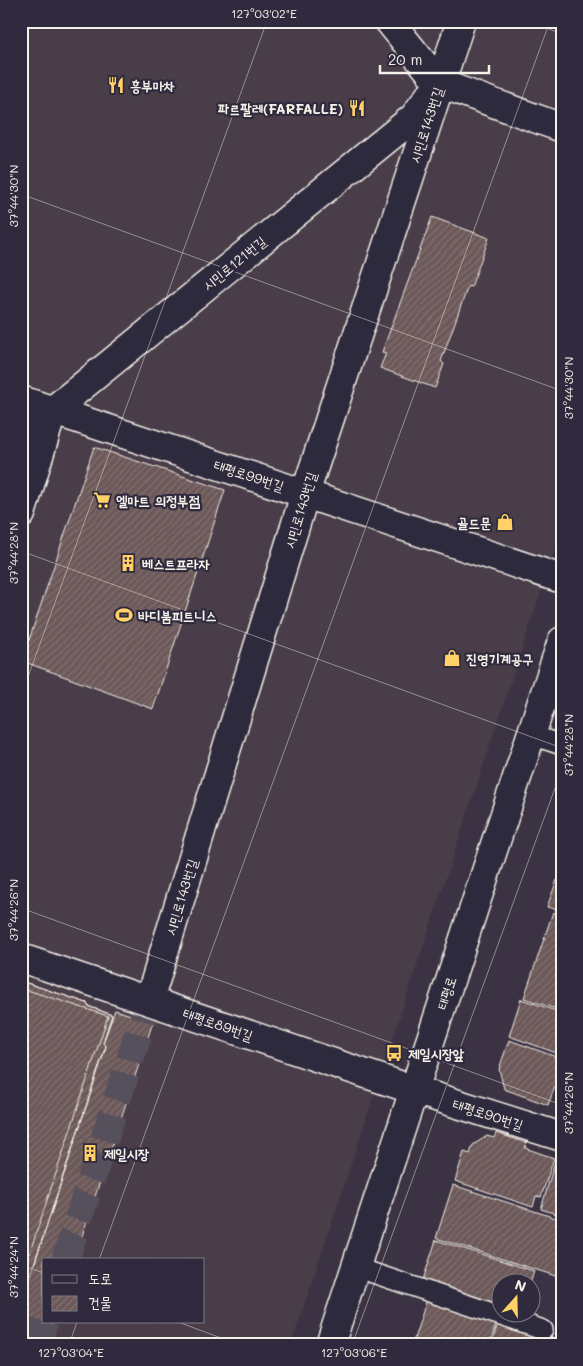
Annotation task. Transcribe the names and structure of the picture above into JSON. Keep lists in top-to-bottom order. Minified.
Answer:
{"streets":{"street":["시민로143번길","시민로121번길","태평로99번길","태평로","태평로89번길","태평로90번길"]},"crossings":[["시민로143번길","시민로121번길"],["시민로143번길","태평로99번길"],["시민로143번길","태평로89번길"],["시민로121번길","태평로99번길"],["태평로","태평로89번길"],["태평로","태평로90번길"],["태평로89번길","태평로90번길"]],"places":{"restaurant":["흥부마차","파르팔레(FARFALLE)"],"supermarket":["엘마트 의정부점"],"shop":["골드문","진영기계공구"],"building":["베스트프라자","제일시장"],"sports":["바디붐피트니스"],"bus stop":["제일시장앞"]},"legend":["도로","건물"],"scale_bar":"20 m","north":"top","coordinates":["127°03'02\"E","37°44'30\"N","37°44'28\"N","37°44'26\"N","37°44'24\"N","127°03'04\"E","127°03'06\"E"]}
